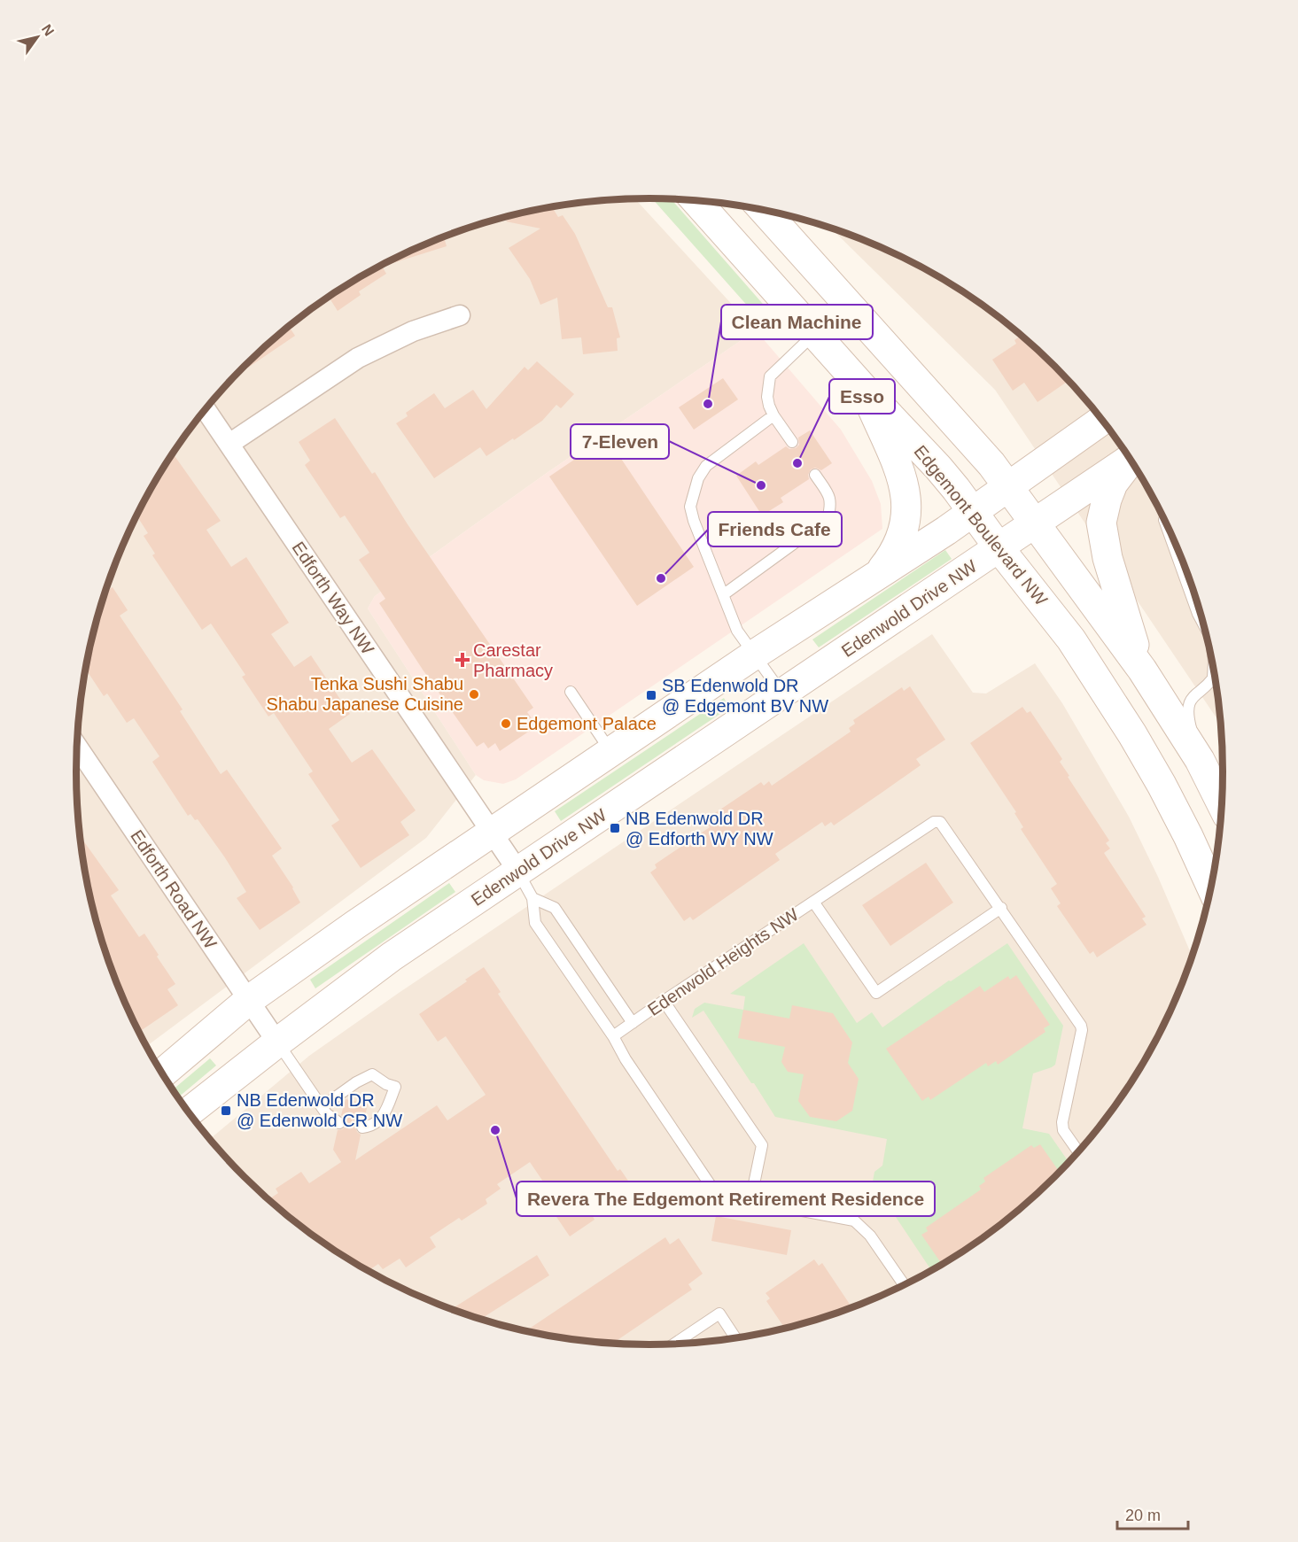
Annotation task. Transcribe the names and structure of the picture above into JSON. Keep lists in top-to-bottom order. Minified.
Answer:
{"streets":{"street":["Edgemont Boulevard NW","Edforth Way NW","Edenwold Drive NW","Edforth Road NW"],"lane":["Edenwold Heights NW"]},"crossings":[["Edgemont Boulevard NW","Edenwold Drive NW"],["Edforth Way NW","Edenwold Drive NW"],["Edenwold Drive NW","Edforth Road NW"]],"places":{"other":["Clean Machine","Esso","7-Eleven","Friends Cafe","Tenka Sushi Shabu Shabu Japanese Cuisine","Edgemont Palace","Revera The Edgemont Retirement Residence"],"health":["Carestar Pharmacy"],"transit":["SB Edenwold DR @ Edgemont BV NW","NB Edenwold DR @ Edforth WY NW","NB Edenwold DR @ Edenwold CR NW"]},"scale_bar":"20 m","north":"top right"}
